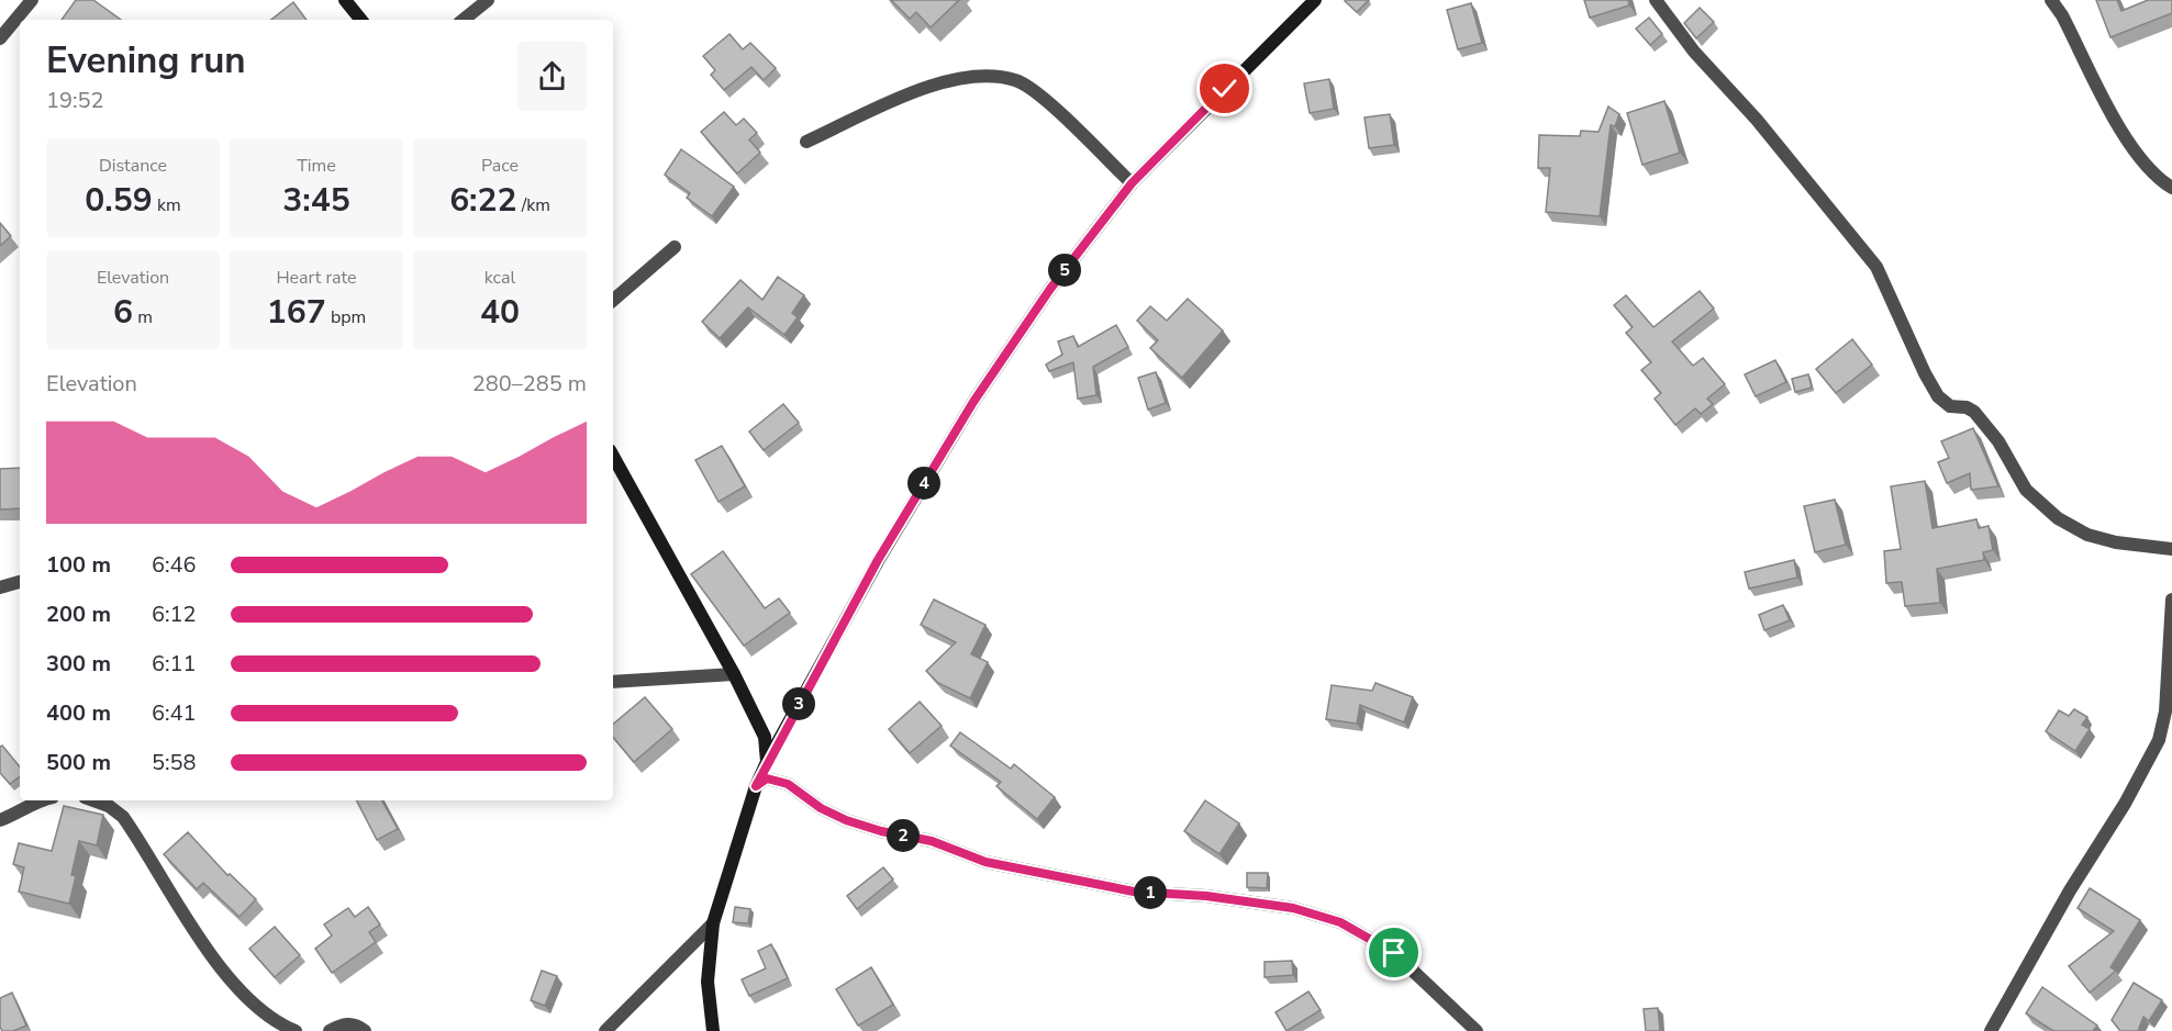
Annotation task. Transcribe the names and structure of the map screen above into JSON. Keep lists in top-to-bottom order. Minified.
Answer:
{"page":{"heading":["Evening run","19:52"],"stats":[["Distance","0.59 km"],["Time","3:45"],["Pace","6:22 /km"],["Elevation","6 m"],["Heart rate","167 bpm"],["kcal","40"]],"pins":["5","4","3","2","1"],"chart":["Elevation","280–285 m"],"list":[{"name":"100 m","note":"6:46"},{"name":"200 m","note":"6:12"},{"name":"300 m","note":"6:11"},{"name":"400 m","note":"6:41"},{"name":"500 m","note":"5:58"}]}}
